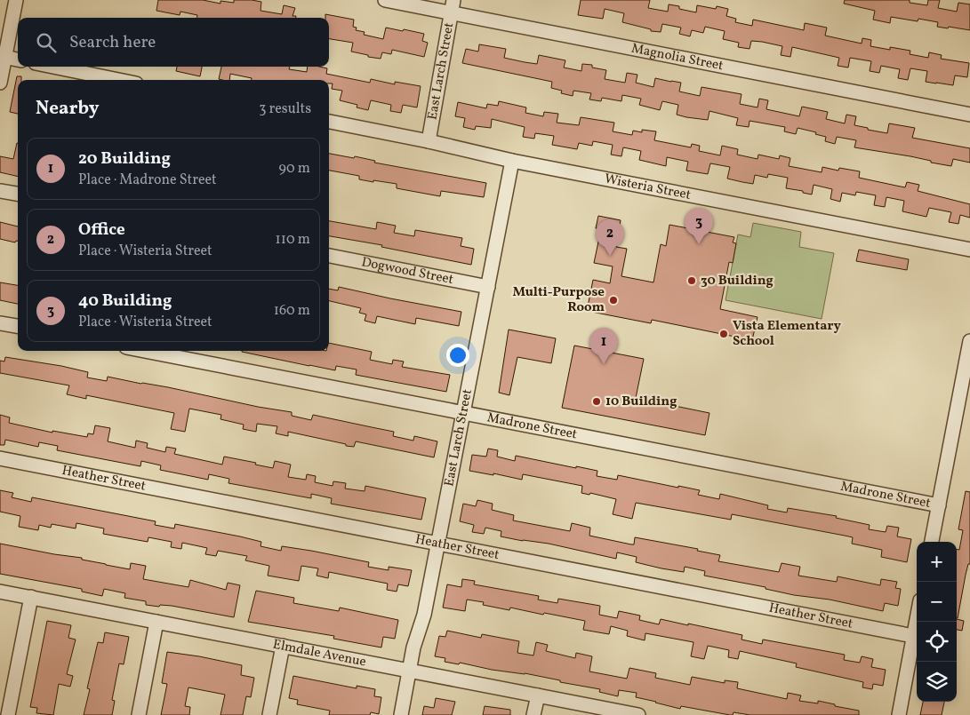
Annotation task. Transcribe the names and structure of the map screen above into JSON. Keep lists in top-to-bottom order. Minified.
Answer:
{"streets":{"street":["Magnolia Street","East Larch Street","Wisteria Street","Dogwood Street","Madrone Street","Heather Street","Elmdale Avenue"]},"crossings":[["Magnolia Street","East Larch Street"],["East Larch Street","Wisteria Street"],["East Larch Street","Dogwood Street"],["East Larch Street","Madrone Street"],["East Larch Street","Heather Street"],["East Larch Street","Elmdale Avenue"]],"places":["30 Building","Multi-Purpose Room","Vista Elementary School","10 Building"],"page":{"search":"Search here","heading":["Nearby","3 results"],"list":[{"mark":"1","name":"20 Building","note":"Place · Madrone Street","value":"90 m"},{"mark":"2","name":"Office","note":"Place · Wisteria Street","value":"110 m"},{"mark":"3","name":"40 Building","note":"Place · Wisteria Street","value":"160 m"}],"pins":["3","2","1"],"map_buttons":["+","−"]}}
